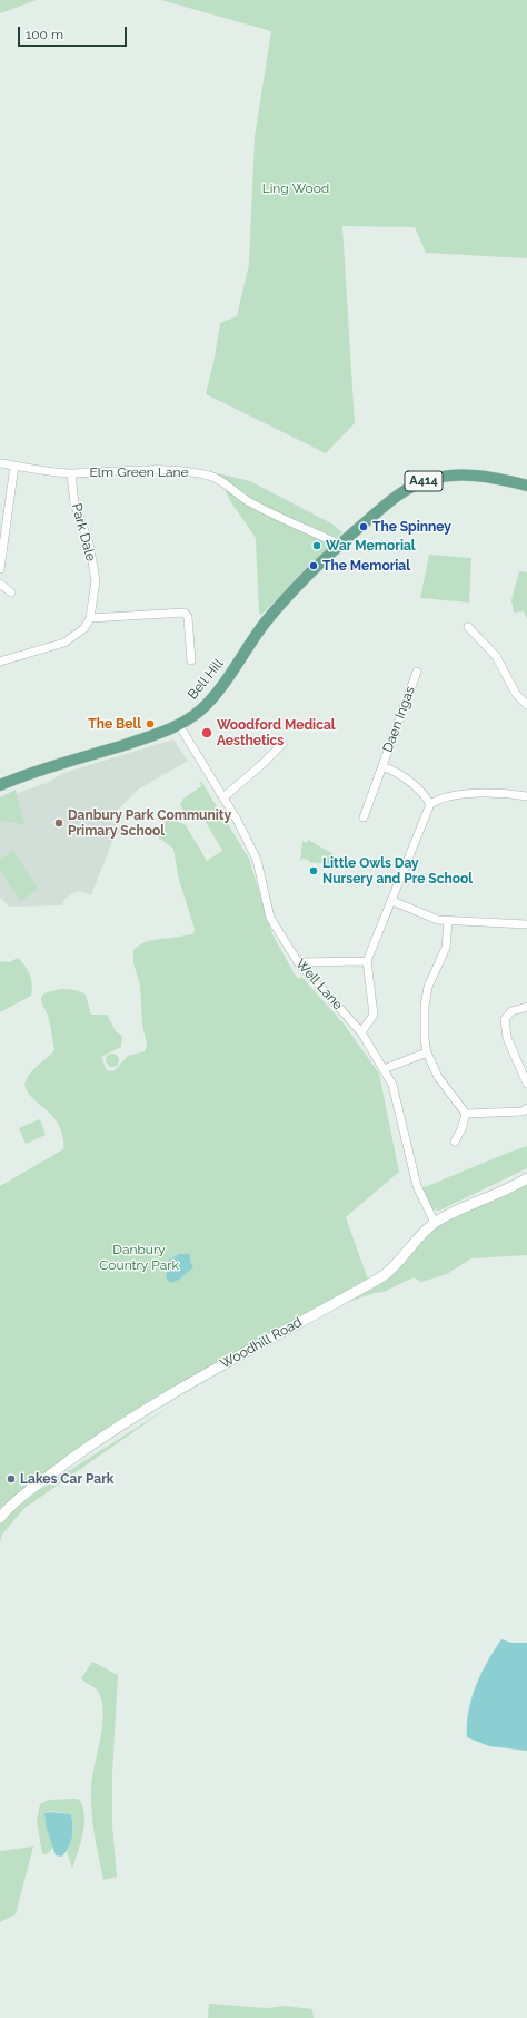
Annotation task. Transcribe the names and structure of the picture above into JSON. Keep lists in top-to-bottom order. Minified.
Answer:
{"streets":{"main road":["A414","Bell Hill"],"street":["Elm Green Lane","Park Dale","Daen Ingas","Well Lane","Woodhill Road"]},"crossings":[["Elm Green Lane","A414"],["Elm Green Lane","Park Dale"],["Elm Green Lane","Bell Hill"],["A414","Bell Hill"],["Bell Hill","Well Lane"],["Well Lane","Woodhill Road"]],"parks":["Ling Wood","Danbury Country Park"],"places":["The Spinney","War Memorial","The Memorial","The Bell","Woodford Medical Aesthetics","Danbury Park Community Primary School","Little Owls Day Nursery and Pre School","Lakes Car Park"],"scale_bar":"100 m"}
